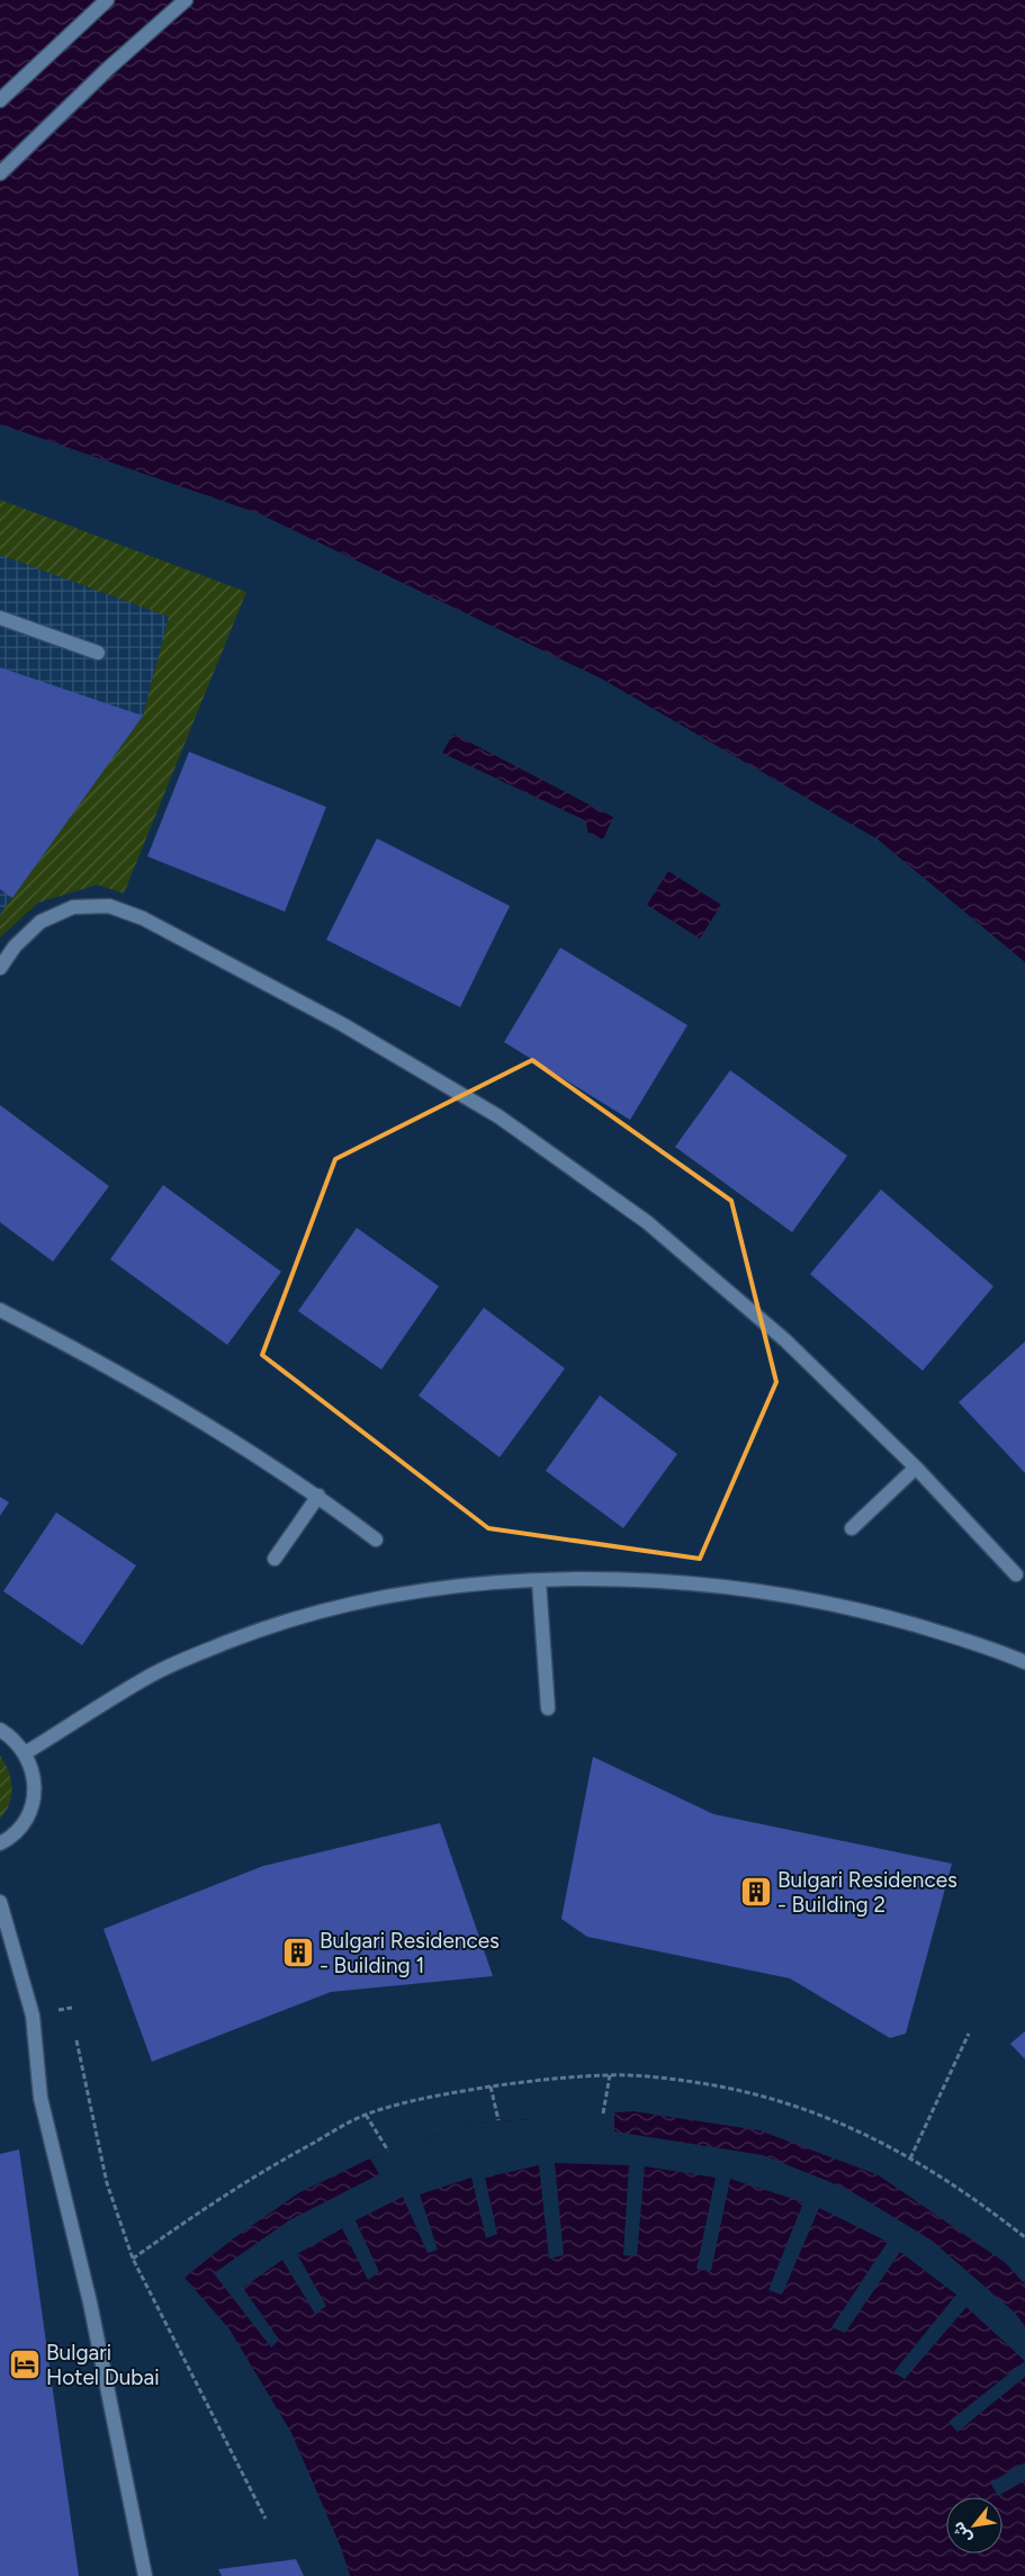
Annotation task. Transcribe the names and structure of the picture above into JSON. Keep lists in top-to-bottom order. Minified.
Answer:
{"places":{"building":["Bulgari Residences - Building 2","Bulgari Residences - Building 1"],"hotel":["Bulgari Hotel Dubai"]},"north":"bottom left"}
